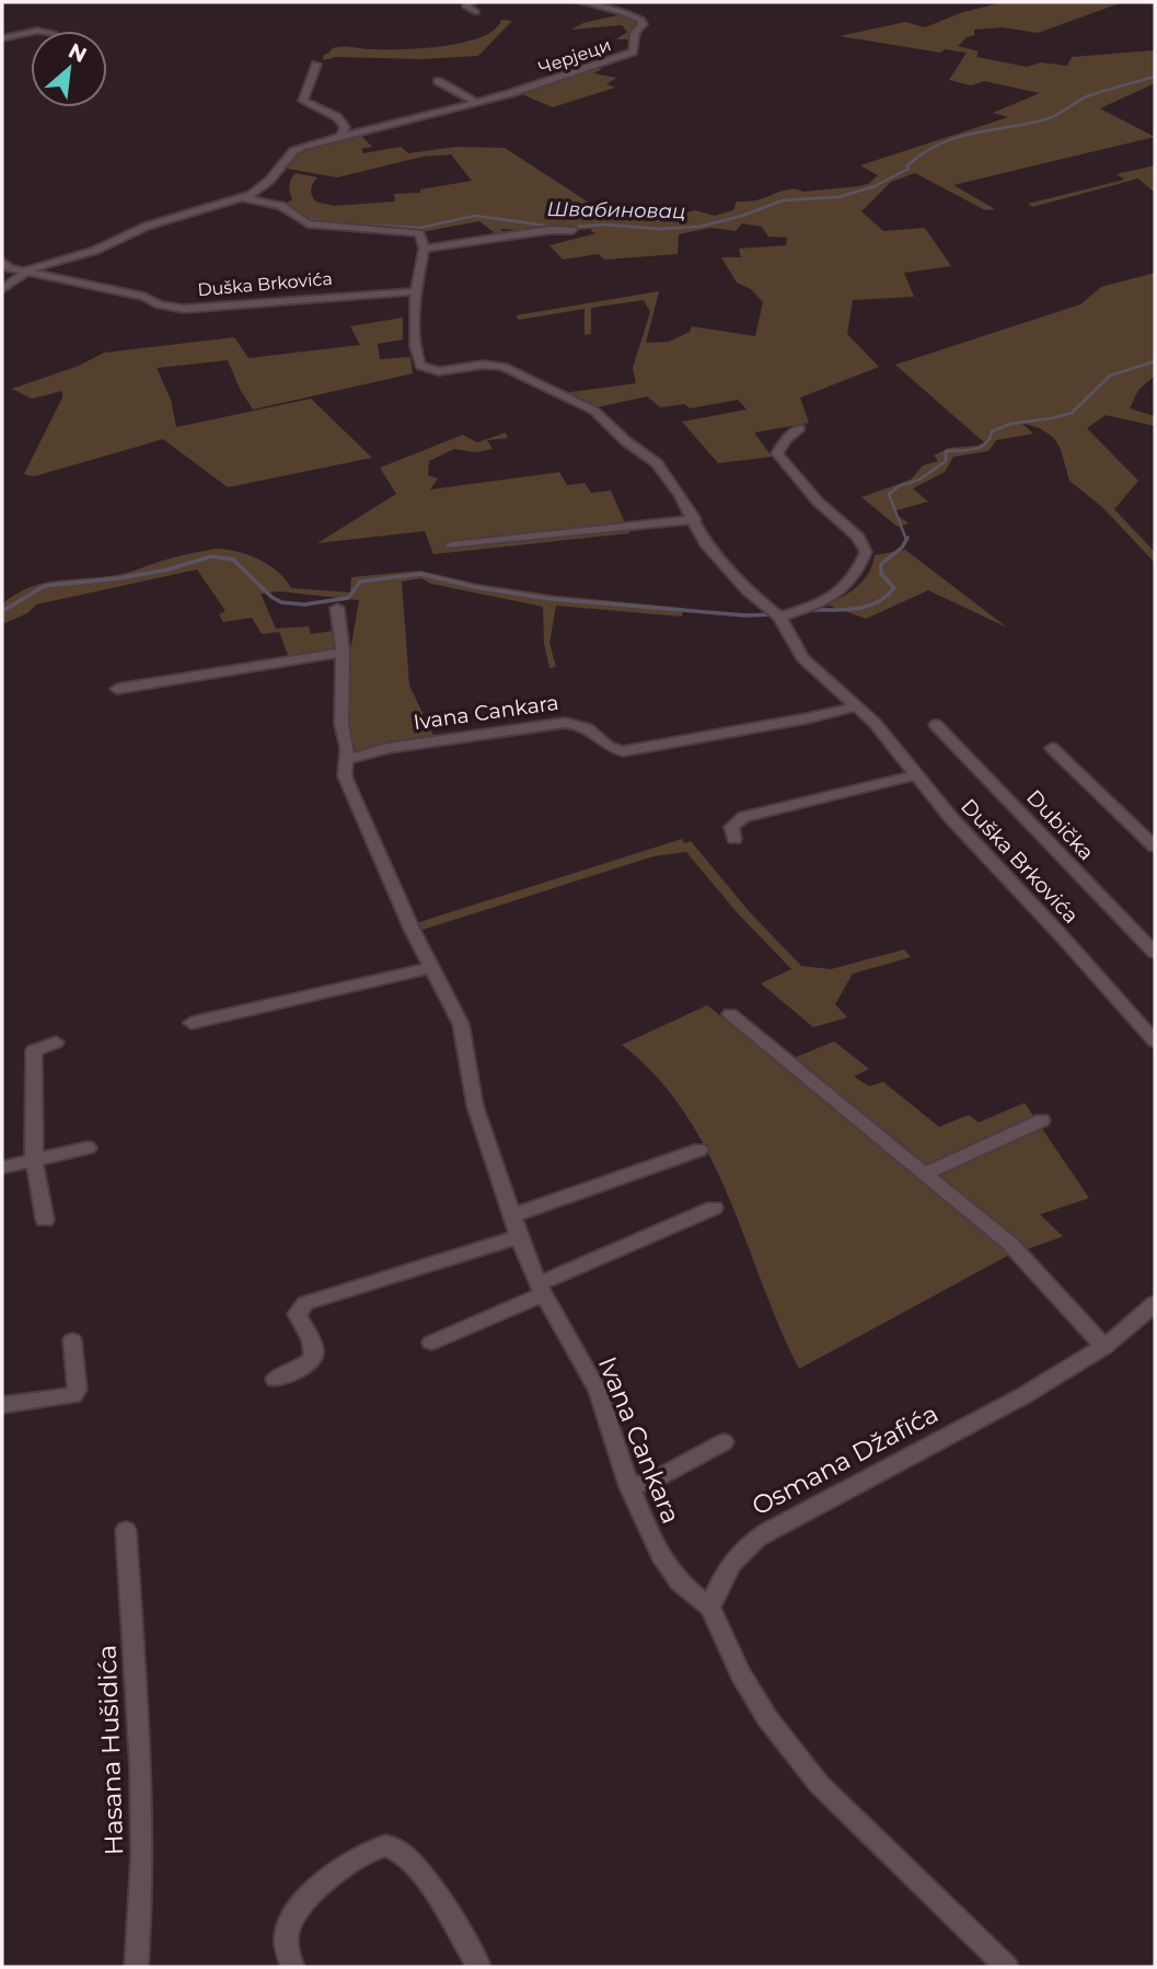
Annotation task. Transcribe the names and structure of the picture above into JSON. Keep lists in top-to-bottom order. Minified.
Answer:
{"streets":{"street":["Черјеци","Duška Brkovića","Ivana Cankara","Dubička","Osmana Džafića","Hasana Hušidića"]},"crossings":[["Duška Brkovića","Ivana Cankara"],["Ivana Cankara","Osmana Džafića"]],"water":["Швабиновац"],"north":"top right"}
